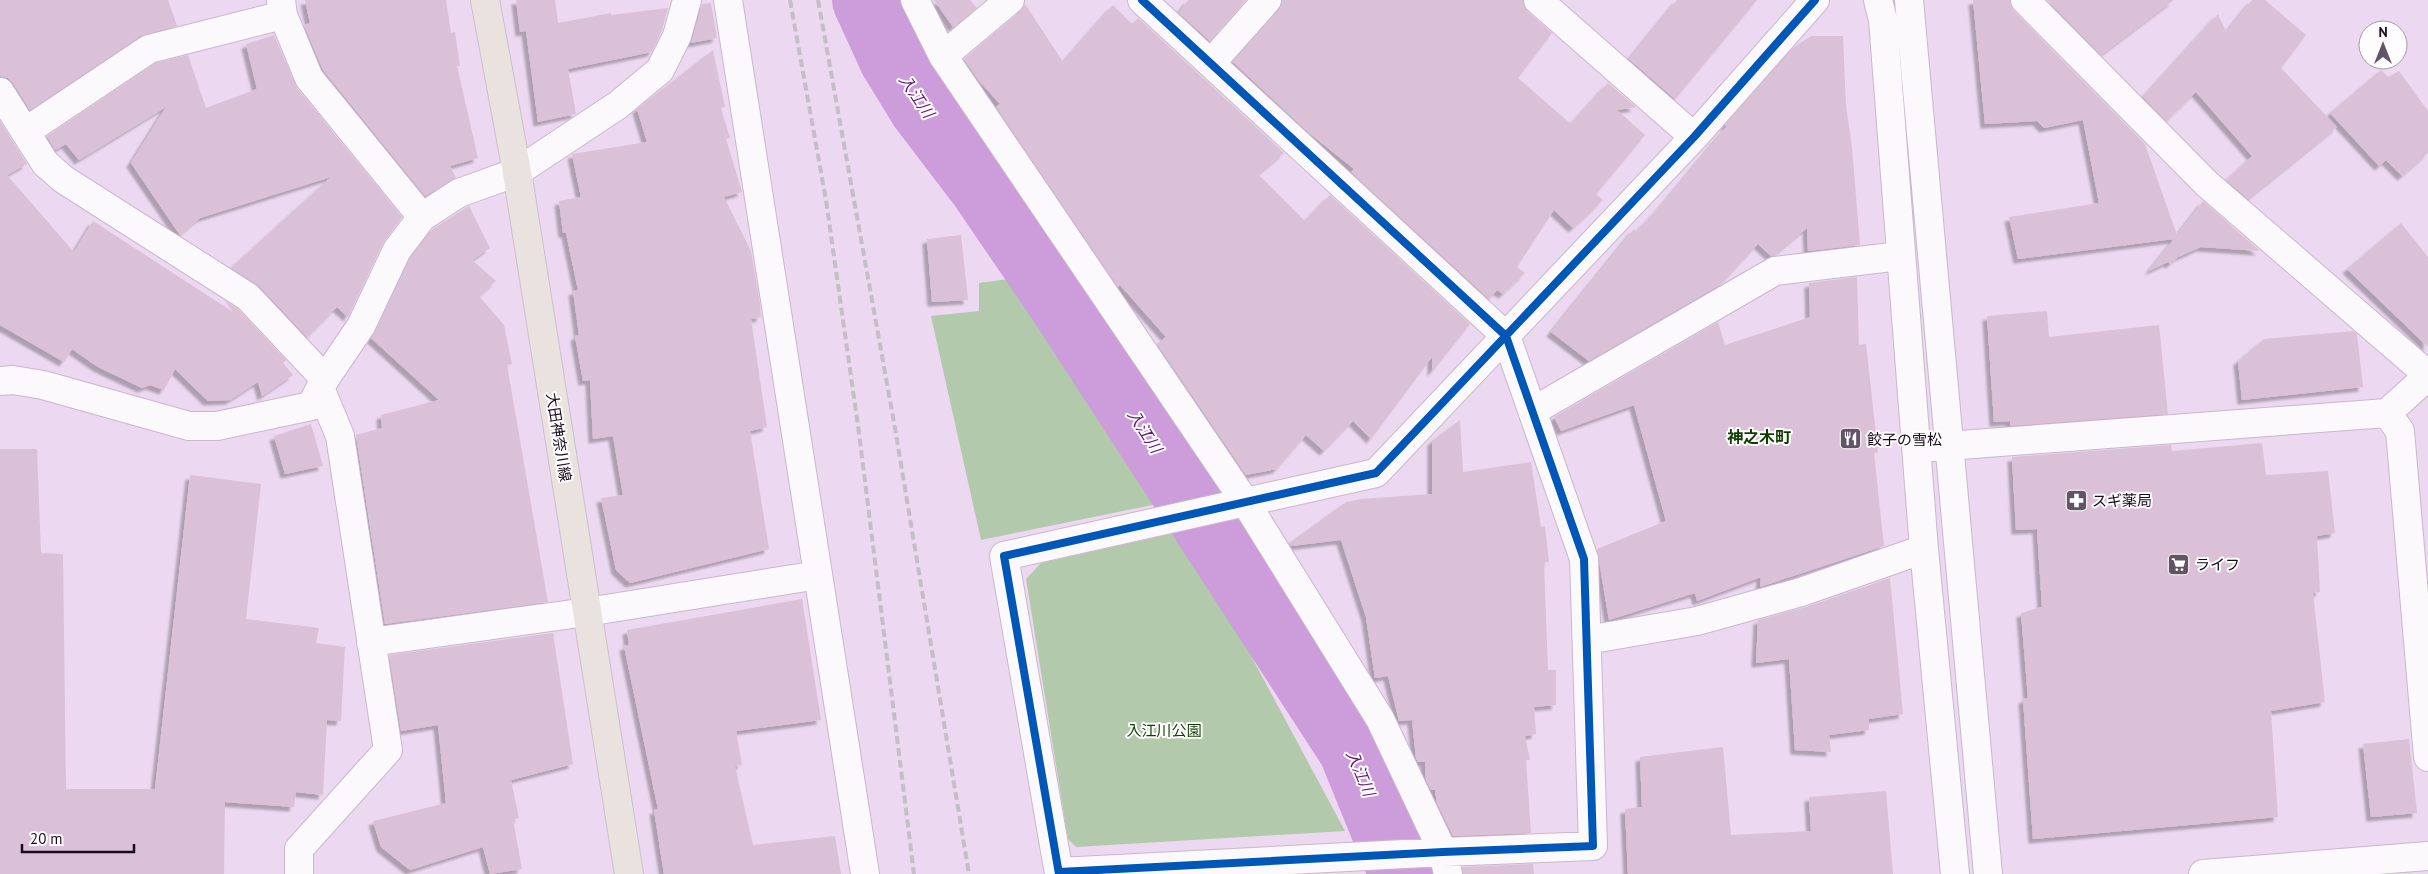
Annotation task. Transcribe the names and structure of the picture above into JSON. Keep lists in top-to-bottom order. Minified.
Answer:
{"streets":{"main road":["大田神奈川線"]},"districts":["神之木町"],"water":["入江川"],"parks":["入江川公園"],"places":{"restaurant":["餃子の雪松"],"pharmacy":["スギ薬局"],"supermarket":["ライフ"]},"scale_bar":"20 m","north":"top"}
